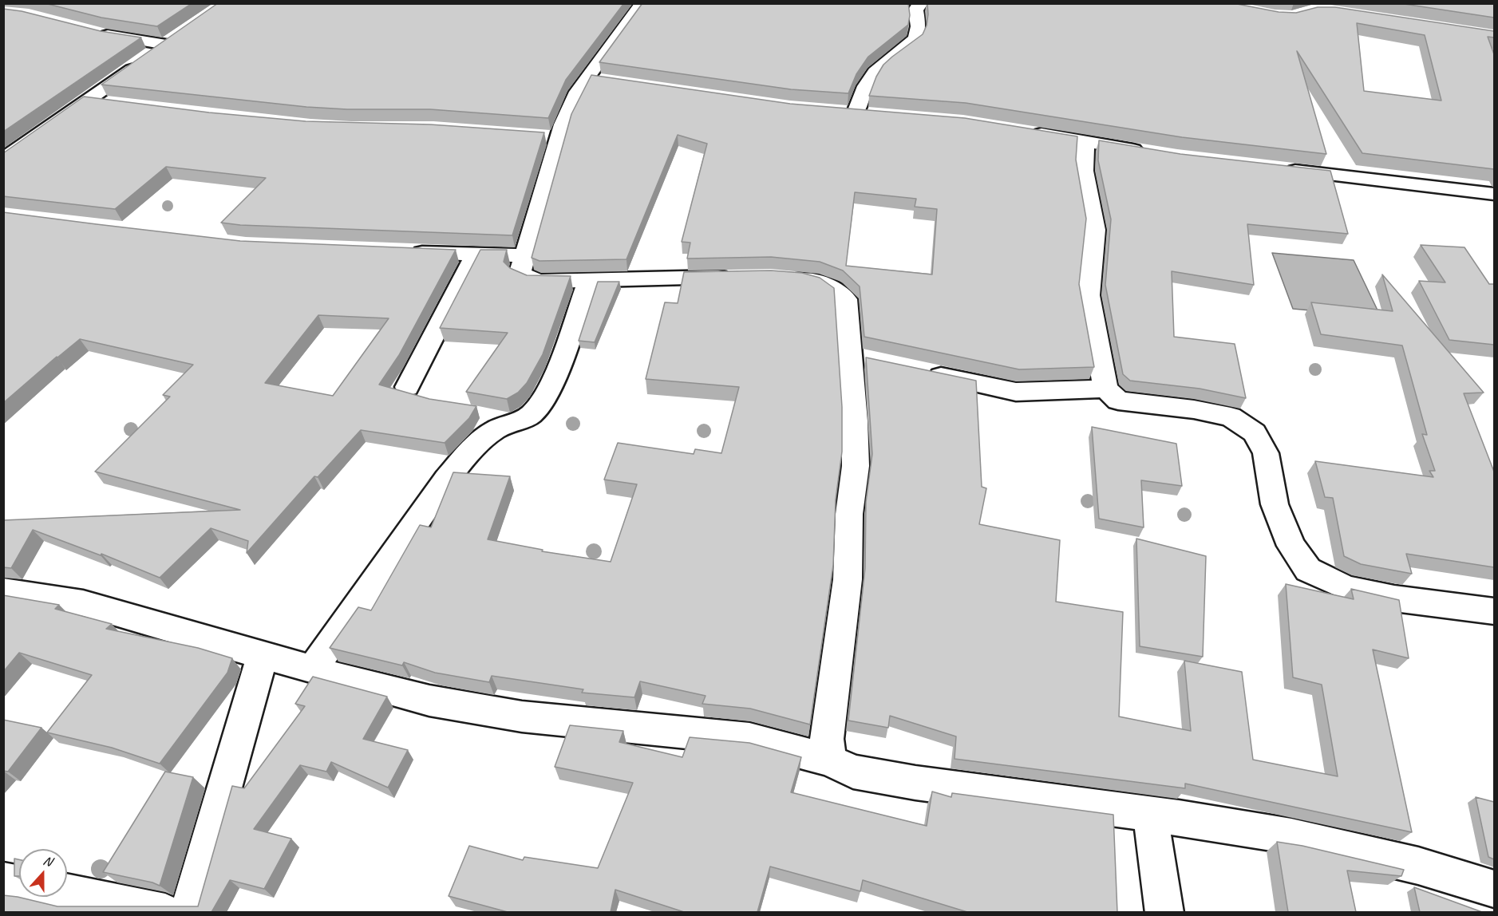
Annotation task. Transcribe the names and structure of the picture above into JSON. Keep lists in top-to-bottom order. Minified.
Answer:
{"north":"top"}
